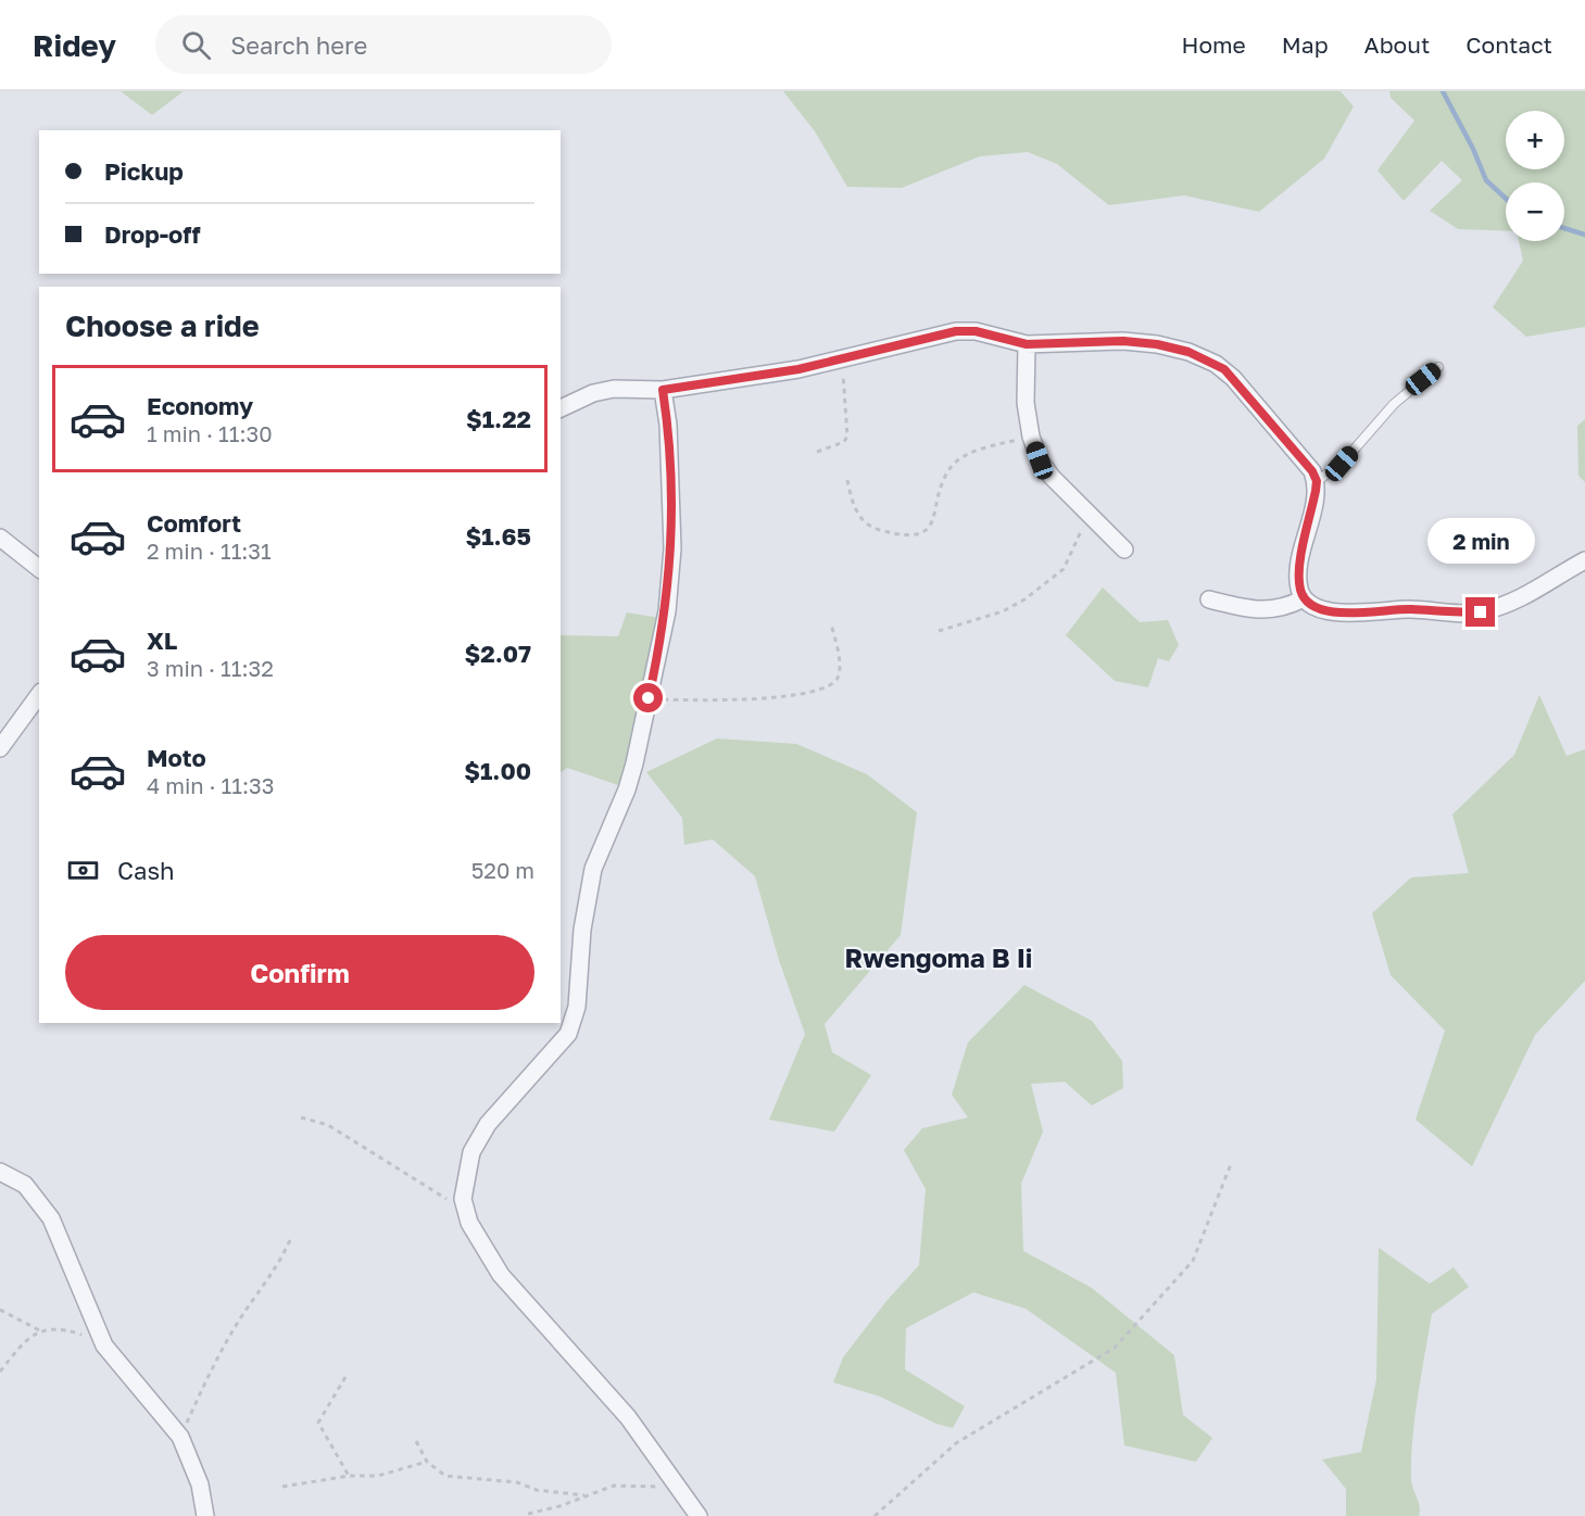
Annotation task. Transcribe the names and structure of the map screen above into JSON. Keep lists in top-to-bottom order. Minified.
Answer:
{"districts":["Rwengoma B Ii"],"page":{"header":"Ridey","search":"Search here","nav":["Home","Map","About","Contact"],"map_buttons":["+","−"],"banner":["Pickup","Drop-off"],"heading":"Choose a ride","list":[{"name":"Economy","note":"1 min · 11:30","value":"$1.22"},{"name":"Comfort","note":"2 min · 11:31","value":"$1.65"},{"name":"XL","note":"3 min · 11:32","value":"$2.07"},{"name":"Moto","note":"4 min · 11:33","value":"$1.00"}],"bubble":"2 min","pay":["Cash","520 m"],"buttons":"Confirm"}}
